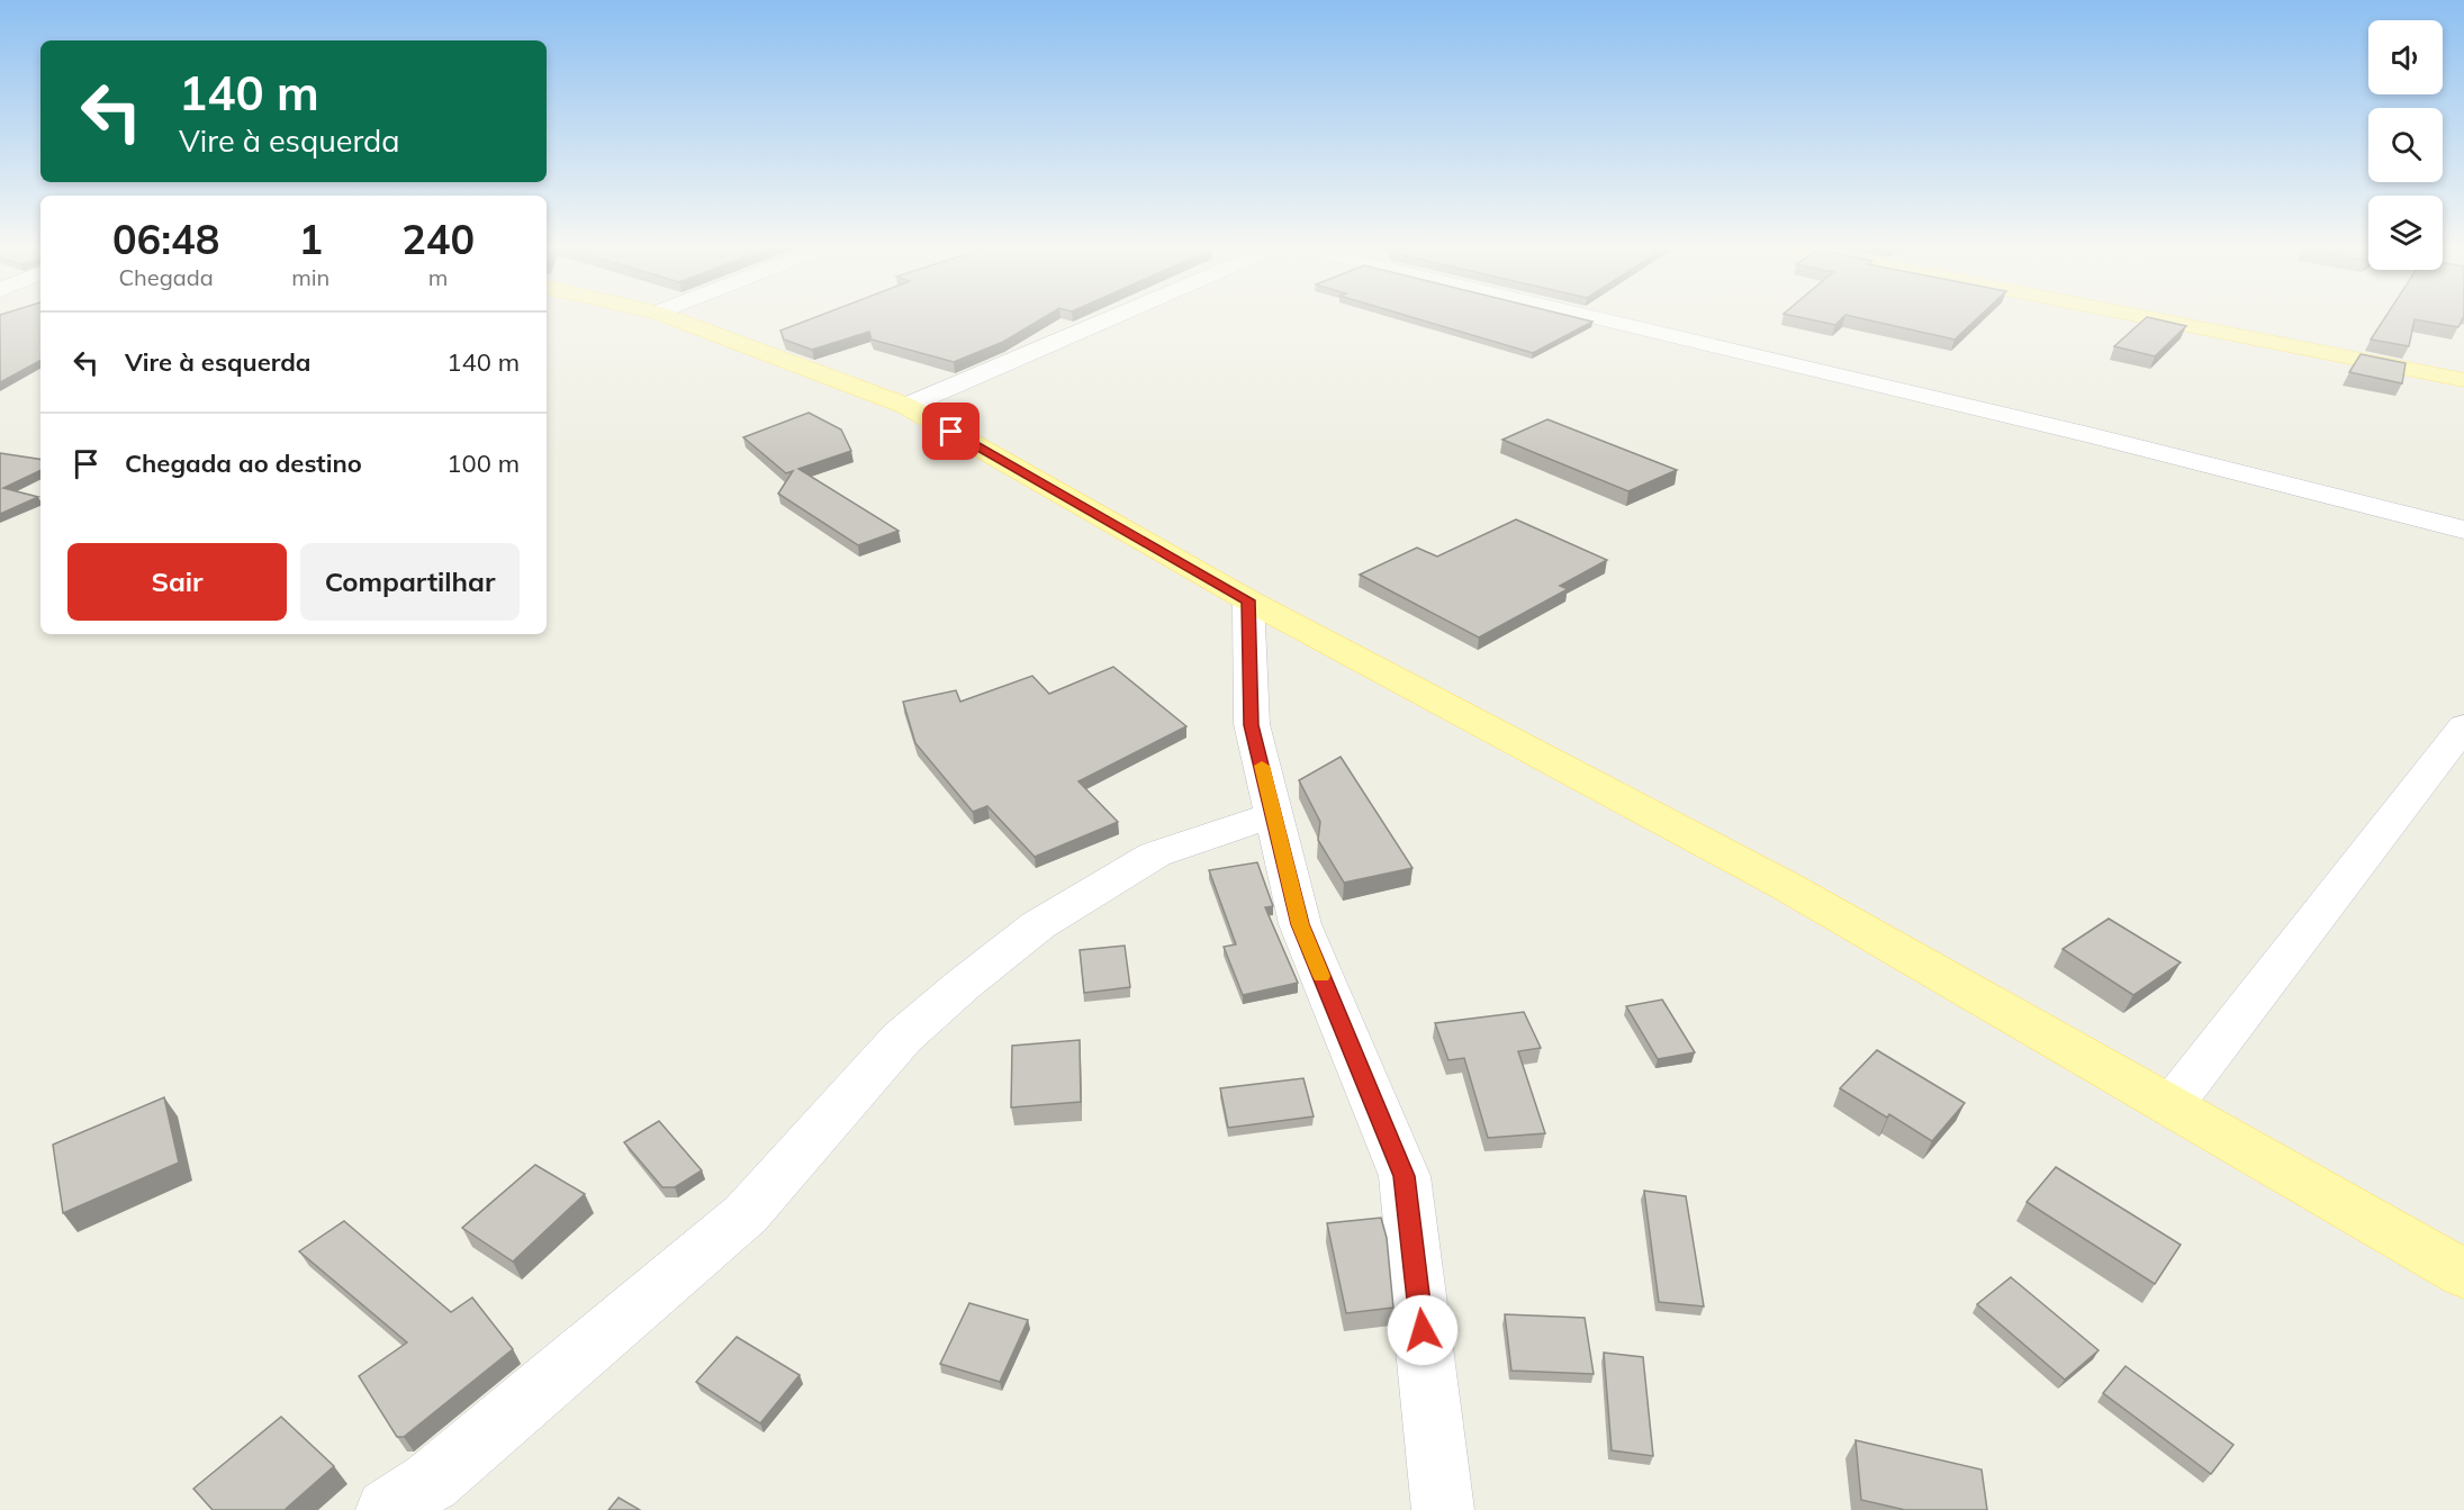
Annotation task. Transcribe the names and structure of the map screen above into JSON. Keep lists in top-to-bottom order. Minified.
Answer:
{"page":{"turn":["140 m","Vire à esquerda"],"eta":["06:48","Chegada","1","min","240","m"],"list":[{"name":"Vire à esquerda","value":"140 m"},{"name":"Chegada ao destino","value":"100 m"}],"buttons":["Sair","Compartilhar"]}}
